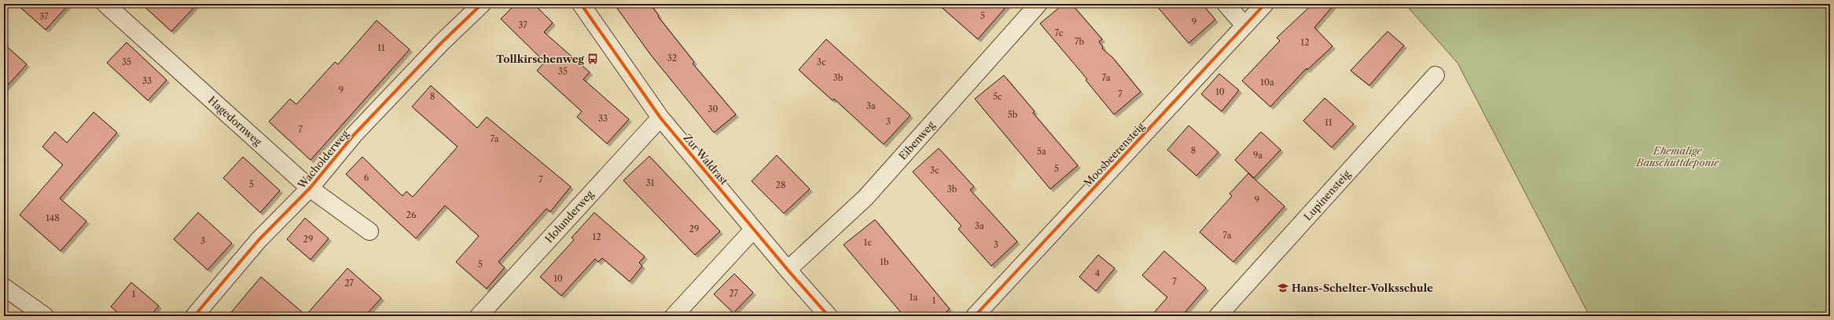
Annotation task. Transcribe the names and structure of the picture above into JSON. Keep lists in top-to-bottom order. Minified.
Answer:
{"streets":{"street":["Hagedornweg","Eibenweg","Moosbeerensteig","Wacholderweg","Zur Waldrast","Lupinensteig","Holunderweg"]},"crossings":[["Hagedornweg","Wacholderweg"],["Eibenweg","Zur Waldrast"],["Zur Waldrast","Holunderweg"]],"parks":["Ehemalige Bauschuttdeponie"],"places":{"bus stop":["Tollkirschenweg"],"school or university":["Hans-Schelter-Volksschule"]},"house_numbers":["5","37","9","37","7c","7b","12","11","32","35","3c","35","3b","7a","33","10a","9","10","7","8","5c","3a","30","5b","33","3","11","7","7a","8","5a","9a","5","3c","6","7","31","5","28","3b","9","26","148","3a","29","7a","12","29","3","1c","3","1b","5","4","10","7","27","27","1","1a","1"]}
